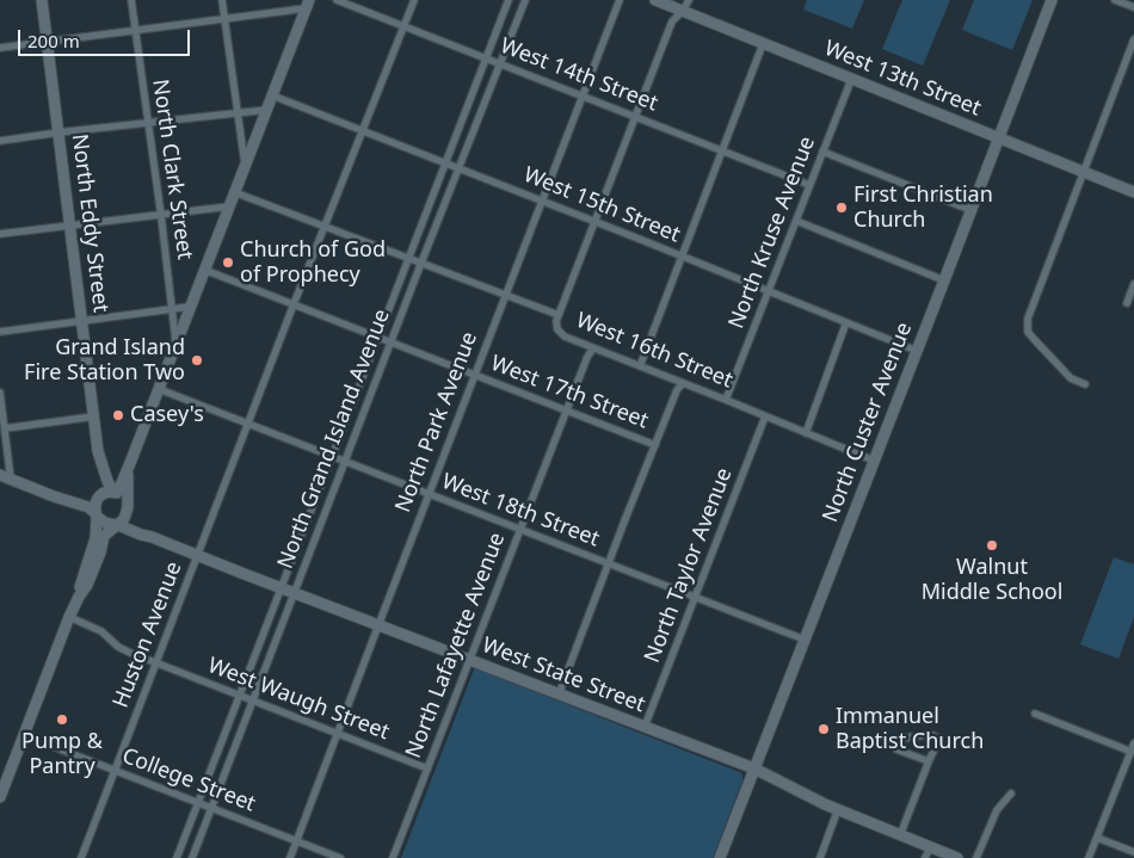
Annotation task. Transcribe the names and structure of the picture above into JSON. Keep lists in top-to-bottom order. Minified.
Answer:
{"streets":{"main road":["West 13th Street","North Eddy Street","North Custer Avenue","West State Street"],"street":["West 14th Street","North Clark Street","West 15th Street","North Kruse Avenue","West 16th Street","West 17th Street","North Park Avenue","North Grand Island Avenue","West 18th Street","North Taylor Avenue","Huston Avenue","North Lafayette Avenue","West Waugh Street","College Street"]},"crossings":[["West 14th Street","North Kruse Avenue"],["West 14th Street","North Park Avenue"],["West 14th Street","North Grand Island Avenue"],["West 14th Street","Huston Avenue"],["West 13th Street","North Kruse Avenue"],["West 13th Street","North Custer Avenue"],["West 15th Street","North Kruse Avenue"],["West 15th Street","North Park Avenue"],["West 15th Street","North Custer Avenue"],["West 15th Street","North Grand Island Avenue"],["West 15th Street","Huston Avenue"],["North Eddy Street","West State Street"],["North Kruse Avenue","West 16th Street"],["West 16th Street","North Park Avenue"],["West 16th Street","North Custer Avenue"],["West 16th Street","North Grand Island Avenue"],["West 16th Street","North Taylor Avenue"],["West 16th Street","Huston Avenue"],["West 16th Street","North Lafayette Avenue"],["West 17th Street","North Park Avenue"],["West 17th Street","North Grand Island Avenue"],["West 17th Street","Huston Avenue"],["West 17th Street","North Lafayette Avenue"],["North Park Avenue","West 18th Street"],["North Park Avenue","West State Street"],["North Park Avenue","West Waugh Street"],["North Park Avenue","College Street"],["North Custer Avenue","West 18th Street"],["North Custer Avenue","West State Street"],["North Grand Island Avenue","West 18th Street"],["North Grand Island Avenue","West State Street"],["North Grand Island Avenue","West Waugh Street"],["North Grand Island Avenue","College Street"],["West 18th Street","North Taylor Avenue"],["West 18th Street","Huston Avenue"],["West 18th Street","North Lafayette Avenue"],["North Taylor Avenue","West State Street"],["Huston Avenue","West State Street"],["Huston Avenue","West Waugh Street"],["Huston Avenue","College Street"],["North Lafayette Avenue","West State Street"],["North Lafayette Avenue","West Waugh Street"]],"places":["First Christian Church","Church of God of Prophecy","Grand Island Fire Station Two","Casey's","Walnut Middle School","Pump & Pantry","Immanuel Baptist Church"],"scale_bar":"200 m"}
